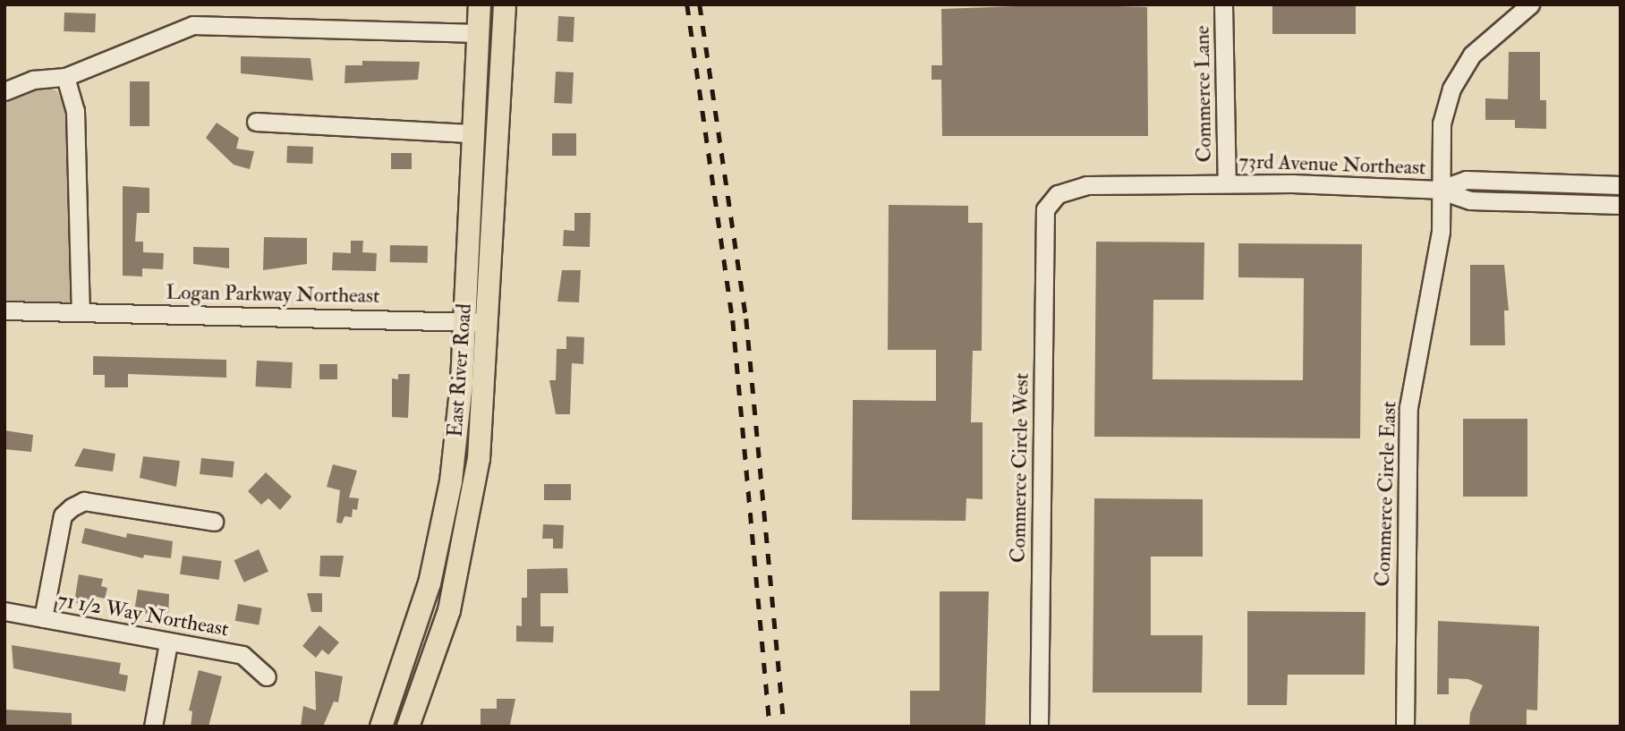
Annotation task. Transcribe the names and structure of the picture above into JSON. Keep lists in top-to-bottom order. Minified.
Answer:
{"streets":{"main road":["East River Road"],"street":["Commerce Lane","73rd Avenue Northeast","Logan Parkway Northeast","Commerce Circle West","Commerce Circle East","71 1/2 Way Northeast"]},"crossings":[["Commerce Lane","73rd Avenue Northeast"],["73rd Avenue Northeast","Commerce Circle West"],["73rd Avenue Northeast","Commerce Circle East"],["Logan Parkway Northeast","East River Road"]]}
